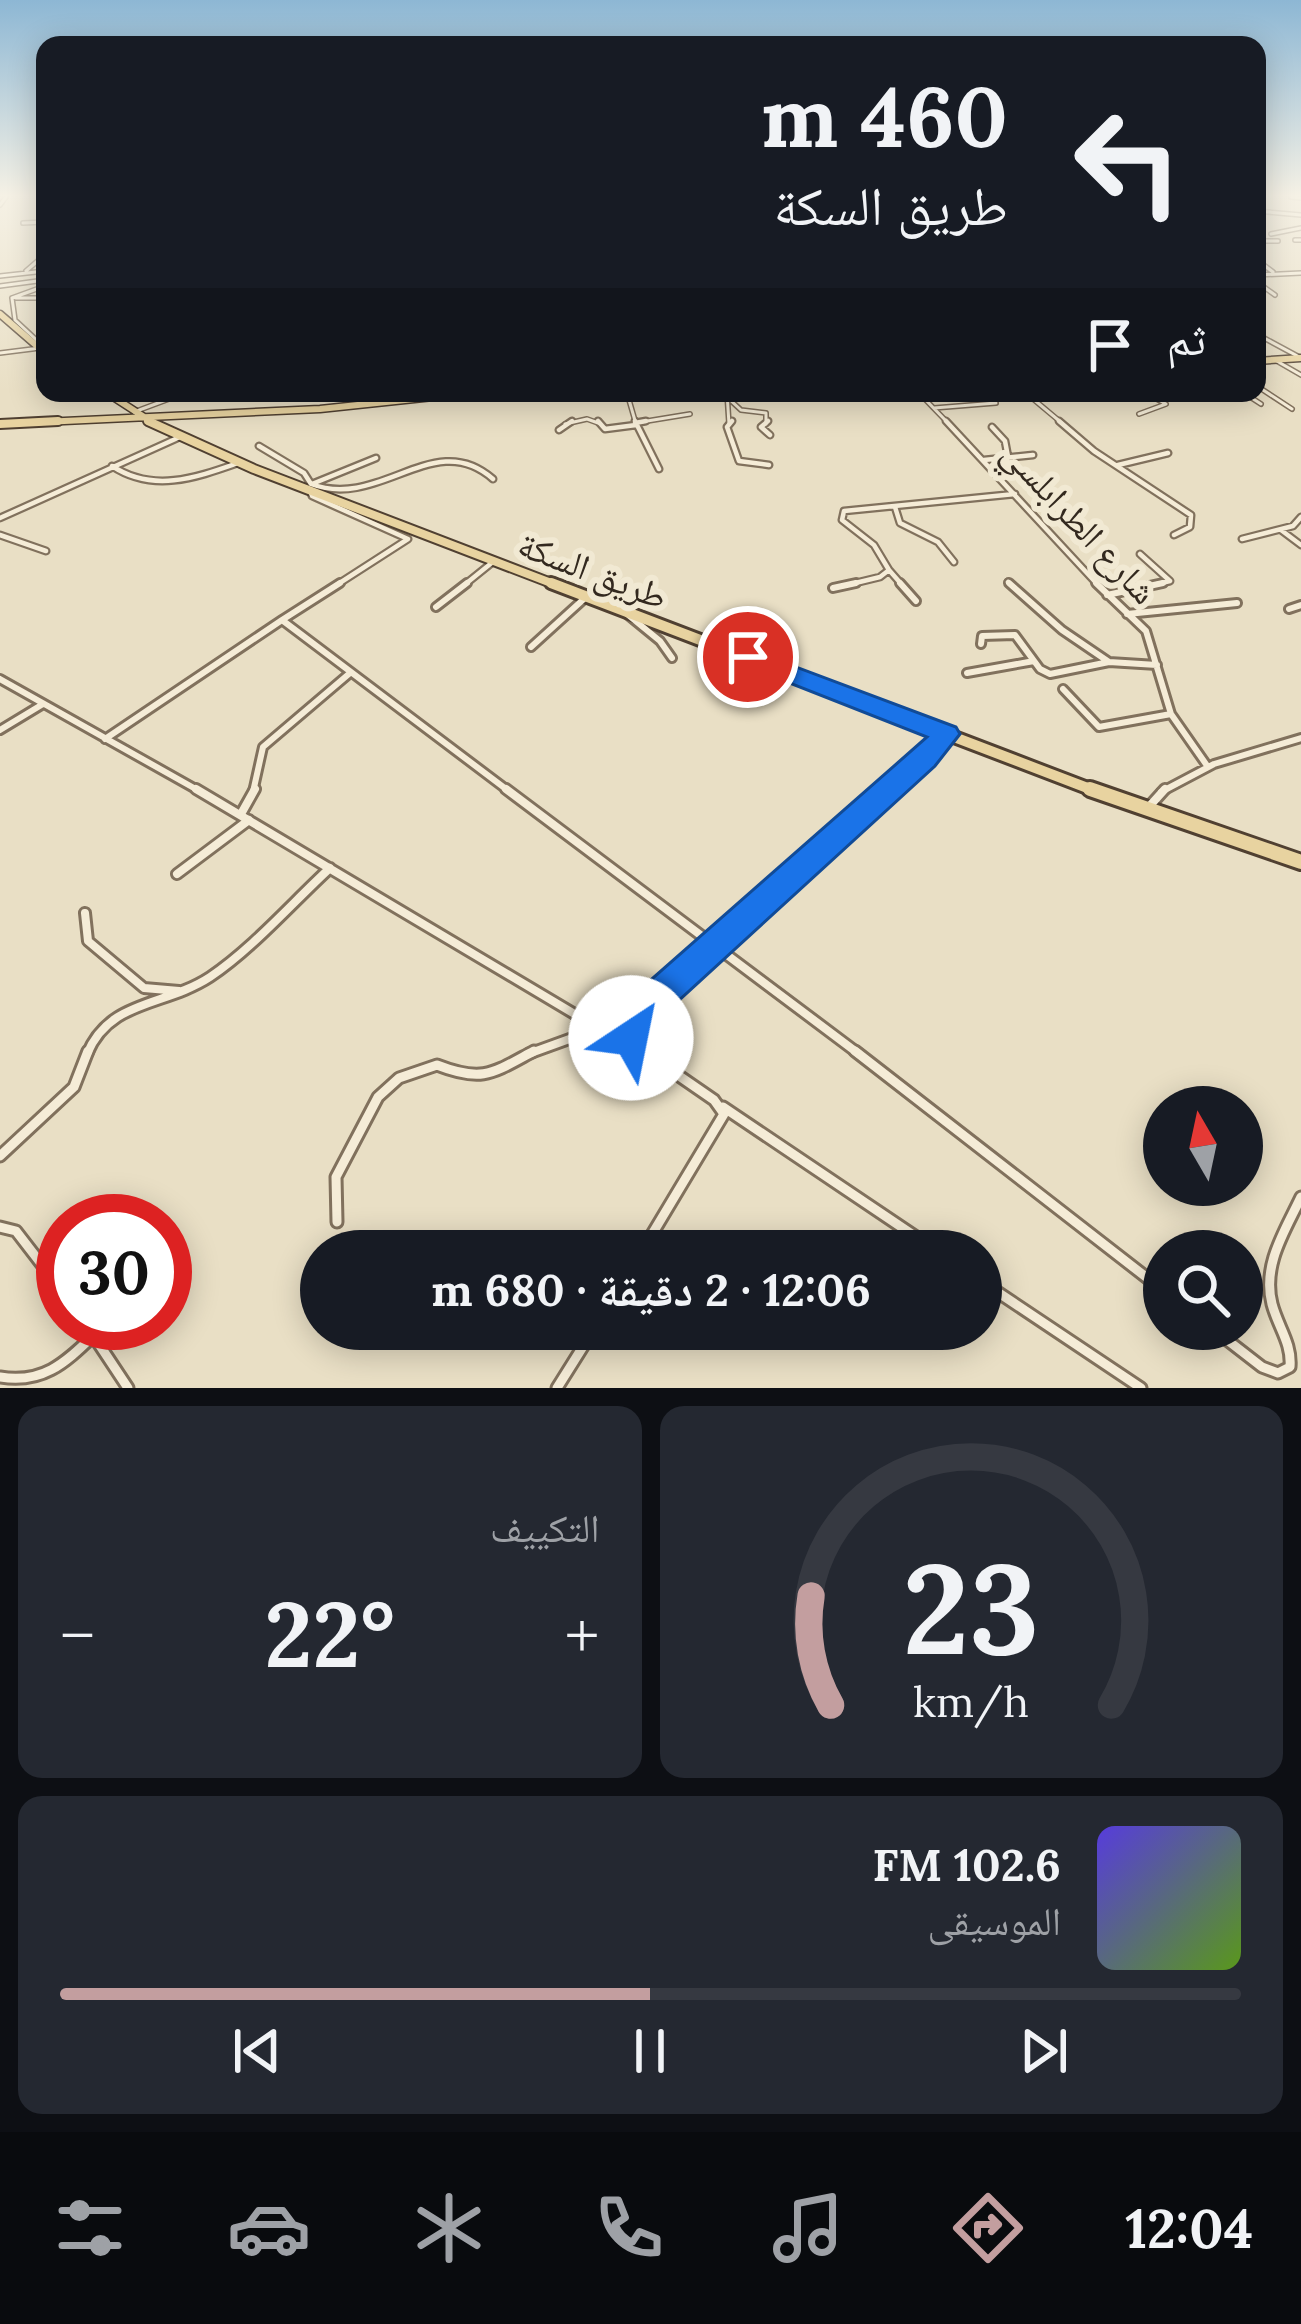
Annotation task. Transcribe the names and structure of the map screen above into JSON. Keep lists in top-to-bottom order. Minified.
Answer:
{"streets":{"main road":["طريق السكة"],"street":["شارع الطرابلسي"]},"north":"top","page":{"turn":["460 m","طريق السكة"],"then":"ثم","limit":"30","trip":"12:06 · 2 دقيقة · 680 m","tile":"التكييف","heat":["−","22°","+"],"song":["102.6 FM","الموسيقى"],"tabs":"12:04","gauge":["23","km/h"]}}
